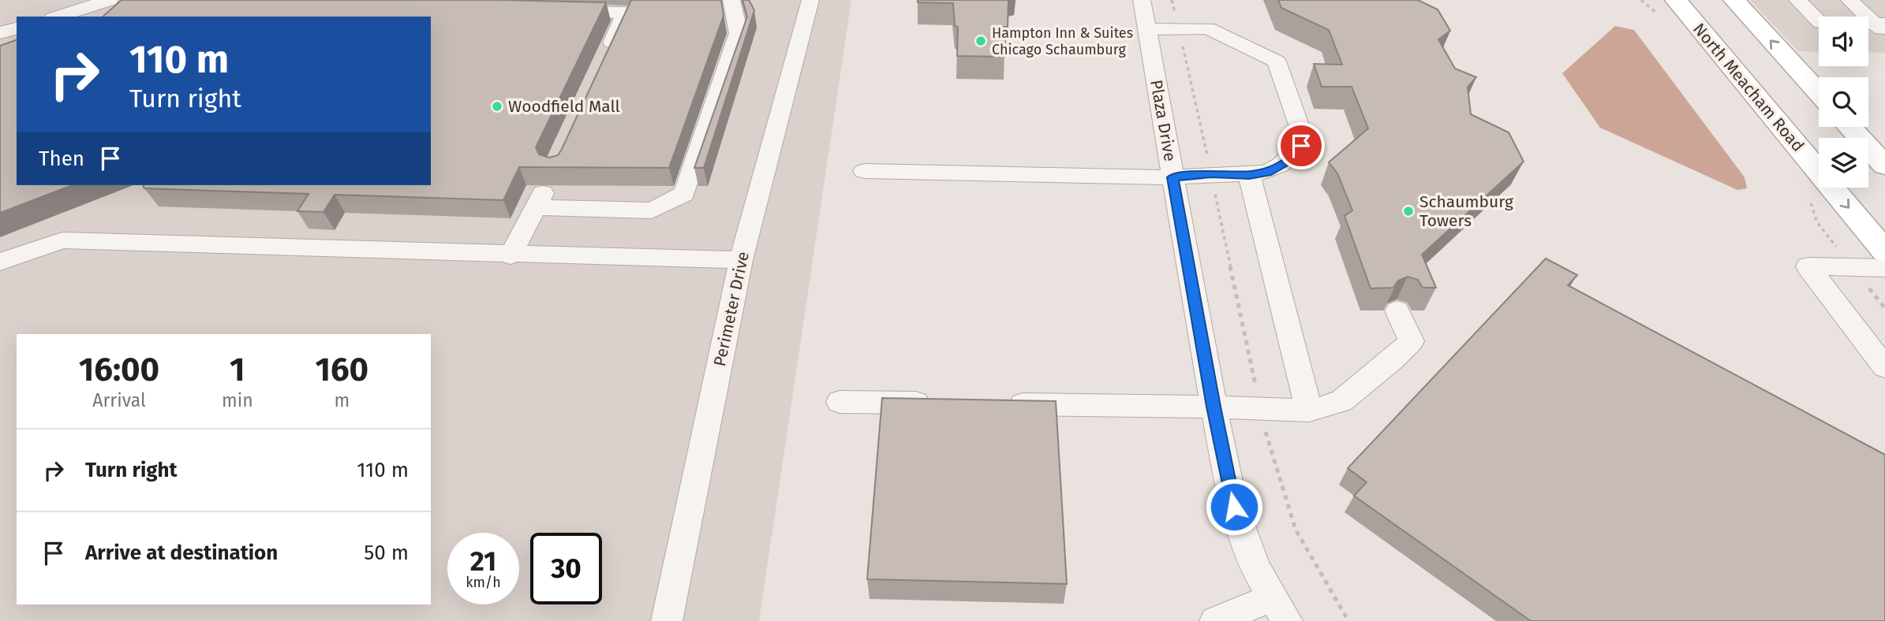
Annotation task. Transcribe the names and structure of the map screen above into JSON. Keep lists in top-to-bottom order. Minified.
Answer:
{"streets":{"main road":["North Meacham Road"],"street":["Plaza Drive","Perimeter Drive"]},"places":["Hampton Inn & Suites Chicago Schaumburg","Woodfield Mall","Schaumburg Towers"],"page":{"turn":["110 m","Turn right"],"then":"Then","eta":["16:00","Arrival","1","min","160","m"],"list":[{"name":"Turn right","value":"110 m"},{"name":"Arrive at destination","value":"50 m"}],"speed":"21 km/h","limit":"30"}}
